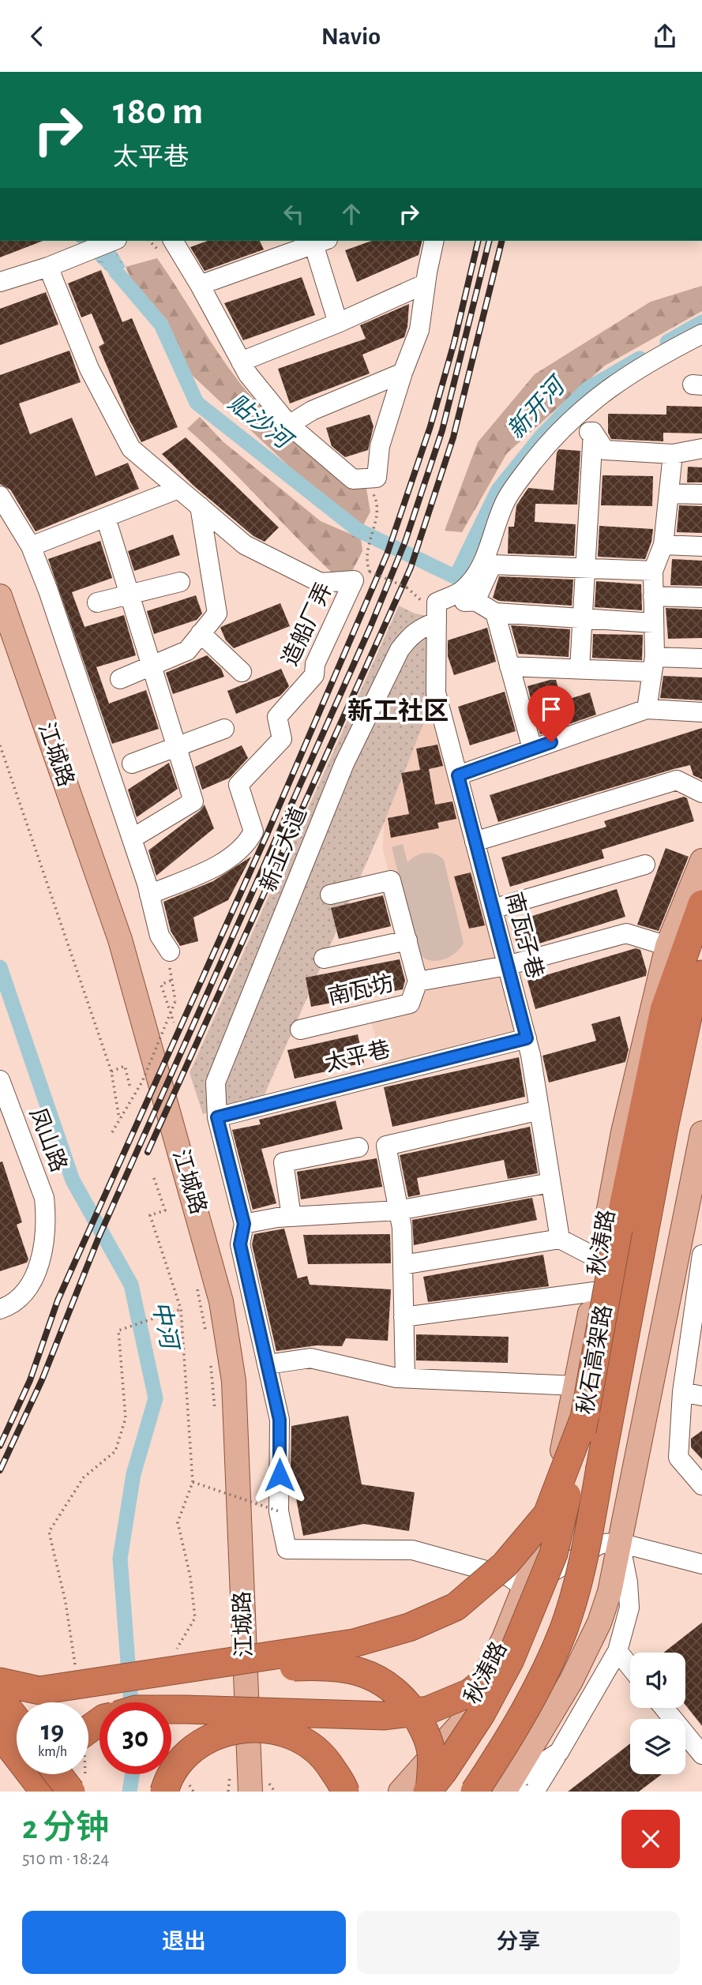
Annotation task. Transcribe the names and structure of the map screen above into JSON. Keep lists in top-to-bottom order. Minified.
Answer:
{"streets":{"highway":["秋石高架路"],"main road":["江城路","秋涛路"],"street":["造船厂弄","新工大道","南瓦子巷","南瓦坊","太平巷","凤山路"]},"crossings":[["新工大道","南瓦子巷"],["新工大道","太平巷"],["新工大道","秋涛路"],["南瓦子巷","太平巷"]],"districts":["新工社区"],"water":["新开河","贴沙河","中河"],"page":{"header":"Navio","turn":["180 m","太平巷"],"speed":"19 km/h","limit":"30","heading":["2 分钟","510 m · 18:24"],"buttons":["退出","分享"]}}
